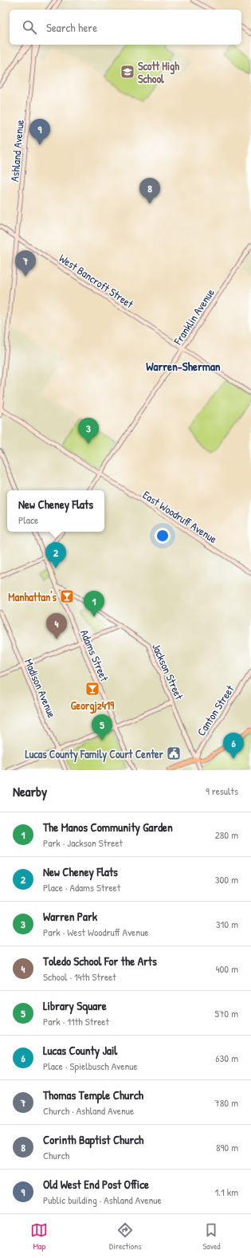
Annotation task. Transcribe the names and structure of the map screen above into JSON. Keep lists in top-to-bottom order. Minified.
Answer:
{"streets":{"street":["Ashland Avenue","West Bancroft Street","Franklin Avenue","East Woodruff Avenue","Adams Street","Jackson Street","Madison Avenue","Canton Street"]},"crossings":[["Ashland Avenue","West Bancroft Street"],["Ashland Avenue","East Woodruff Avenue"],["West Bancroft Street","Franklin Avenue"],["Franklin Avenue","East Woodruff Avenue"],["Adams Street","Jackson Street"],["Jackson Street","Canton Street"]],"districts":["Warren-Sherman"],"places":{"school or university":["Scott High School"],"bar":["Manhattan's","Georgjz419"],"public building":["Lucas County Family Court Center"]},"page":{"search":"Search here","pins":["9","8","7","3","2","1","4","5","6"],"popup":["New Cheney Flats","Place"],"heading":["Nearby","9 results"],"list":[{"mark":"1","name":"The Manos Community Garden","note":"Park · Jackson Street","value":"280 m"},{"mark":"2","name":"New Cheney Flats","note":"Place · Adams Street","value":"300 m"},{"mark":"3","name":"Warren Park","note":"Park · West Woodruff Avenue","value":"310 m"},{"mark":"4","name":"Toledo School For the Arts","note":"School · 14th Street","value":"400 m"},{"mark":"5","name":"Library Square","note":"Park · 11th Street","value":"570 m"},{"mark":"6","name":"Lucas County Jail","note":"Place · Spielbusch Avenue","value":"630 m"},{"mark":"7","name":"Thomas Temple Church","note":"Church · Ashland Avenue","value":"780 m"},{"mark":"8","name":"Corinth Baptist Church","note":"Church","value":"890 m"},{"mark":"9","name":"Old West End Post Office","note":"Public building · Ashland Avenue","value":"1.1 km"}],"nav":["Map","Directions","Saved"]}}
